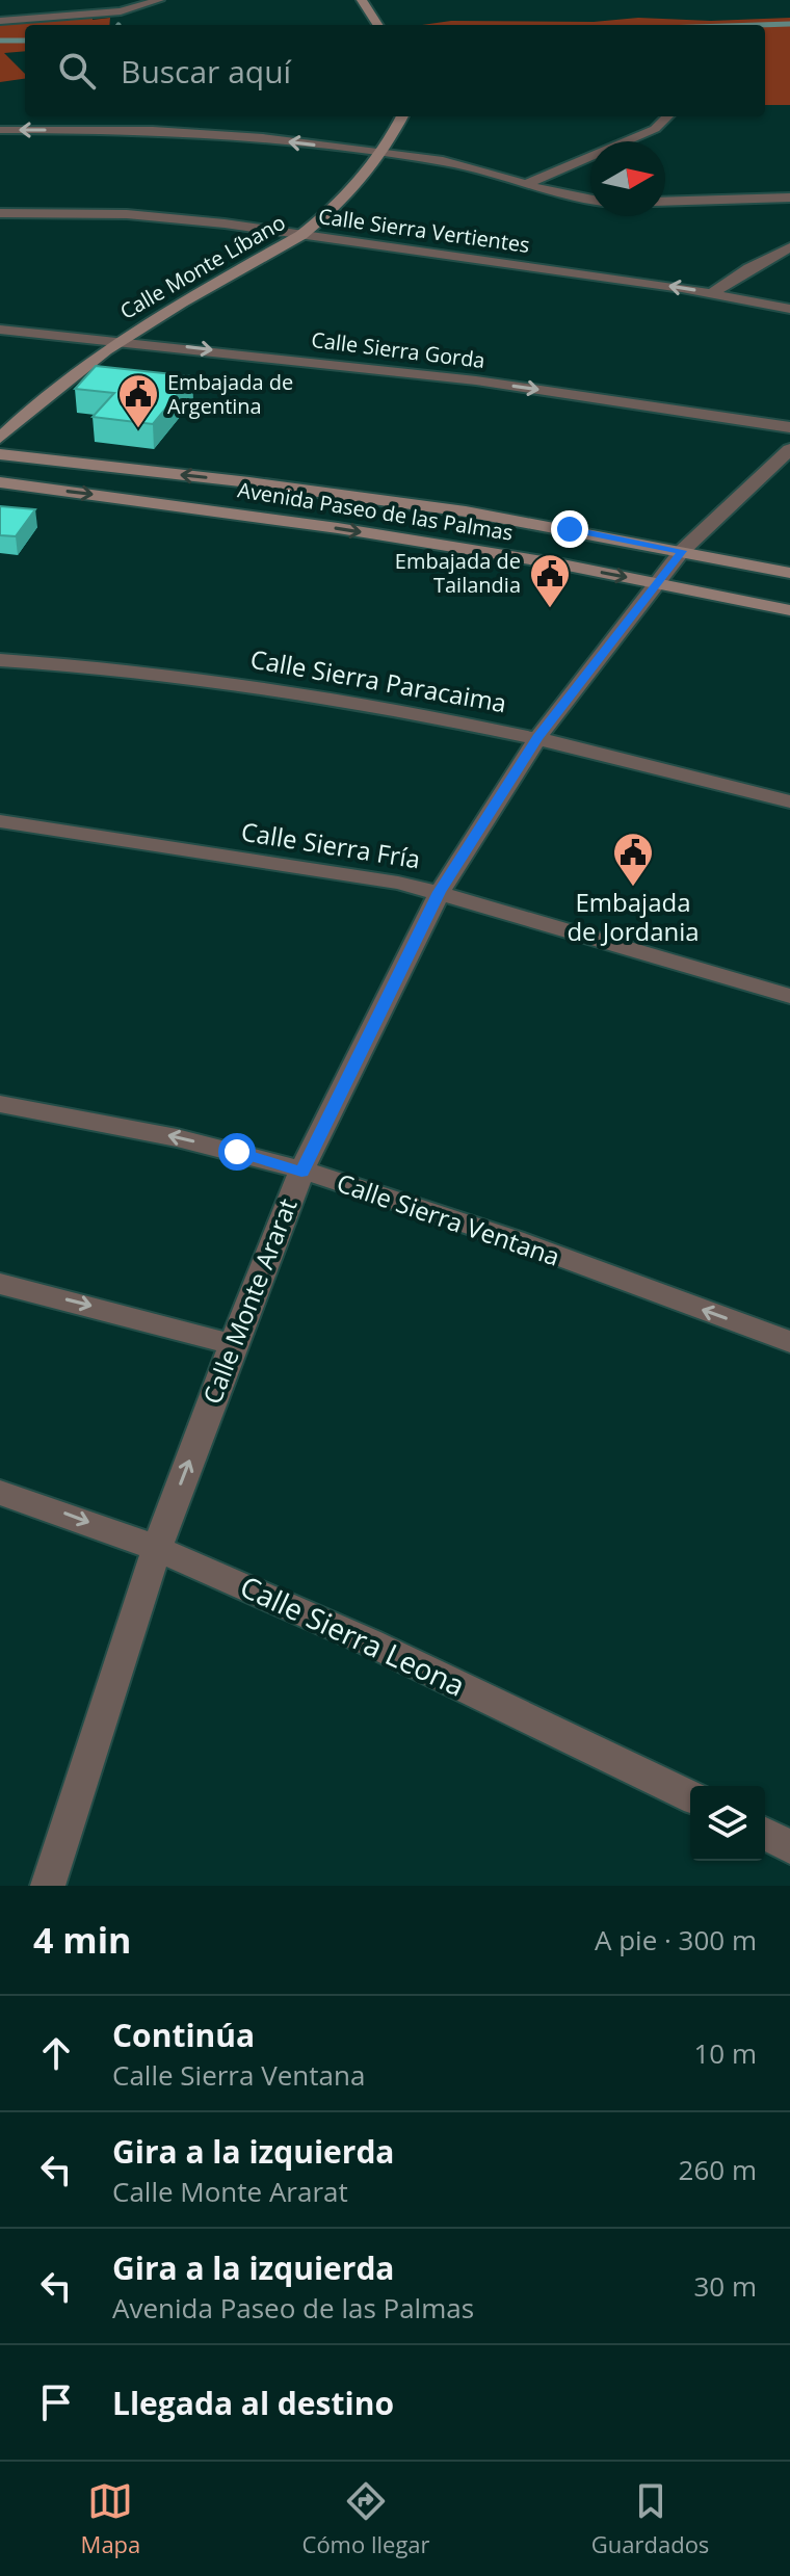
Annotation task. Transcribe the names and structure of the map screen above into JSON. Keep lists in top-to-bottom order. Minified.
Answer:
{"streets":{"main road":["Calle Monte Líbano","Avenida Paseo de las Palmas"],"street":["Calle Sierra Vertientes","Calle Sierra Gorda","Calle Sierra Paracaima","Calle Sierra Fría","Calle Sierra Ventana","Calle Monte Ararat","Calle Sierra Leona"]},"crossings":[["Calle Sierra Vertientes","Calle Monte Líbano"],["Calle Monte Líbano","Calle Sierra Gorda"],["Avenida Paseo de las Palmas","Calle Monte Ararat"],["Calle Sierra Paracaima","Calle Monte Ararat"],["Calle Sierra Fría","Calle Monte Ararat"],["Calle Sierra Ventana","Calle Monte Ararat"],["Calle Monte Ararat","Calle Sierra Leona"]],"one_way":["Calle Sierra Gorda","Calle Sierra Ventana"],"places":{"public building":["Embajada de Argentina","Embajada de Tailandia","Embajada de Jordania"]},"north":"right","page":{"search":"Buscar aquí","heading":["4 min","A pie · 300 m"],"list":[["Continúa","Calle Sierra Ventana","10 m"],["Gira a la izquierda","Calle Monte Ararat","260 m"],["Gira a la izquierda","Avenida Paseo de las Palmas","30 m"],"Llegada al destino"],"nav":["Mapa","Cómo llegar","Guardados"]}}
